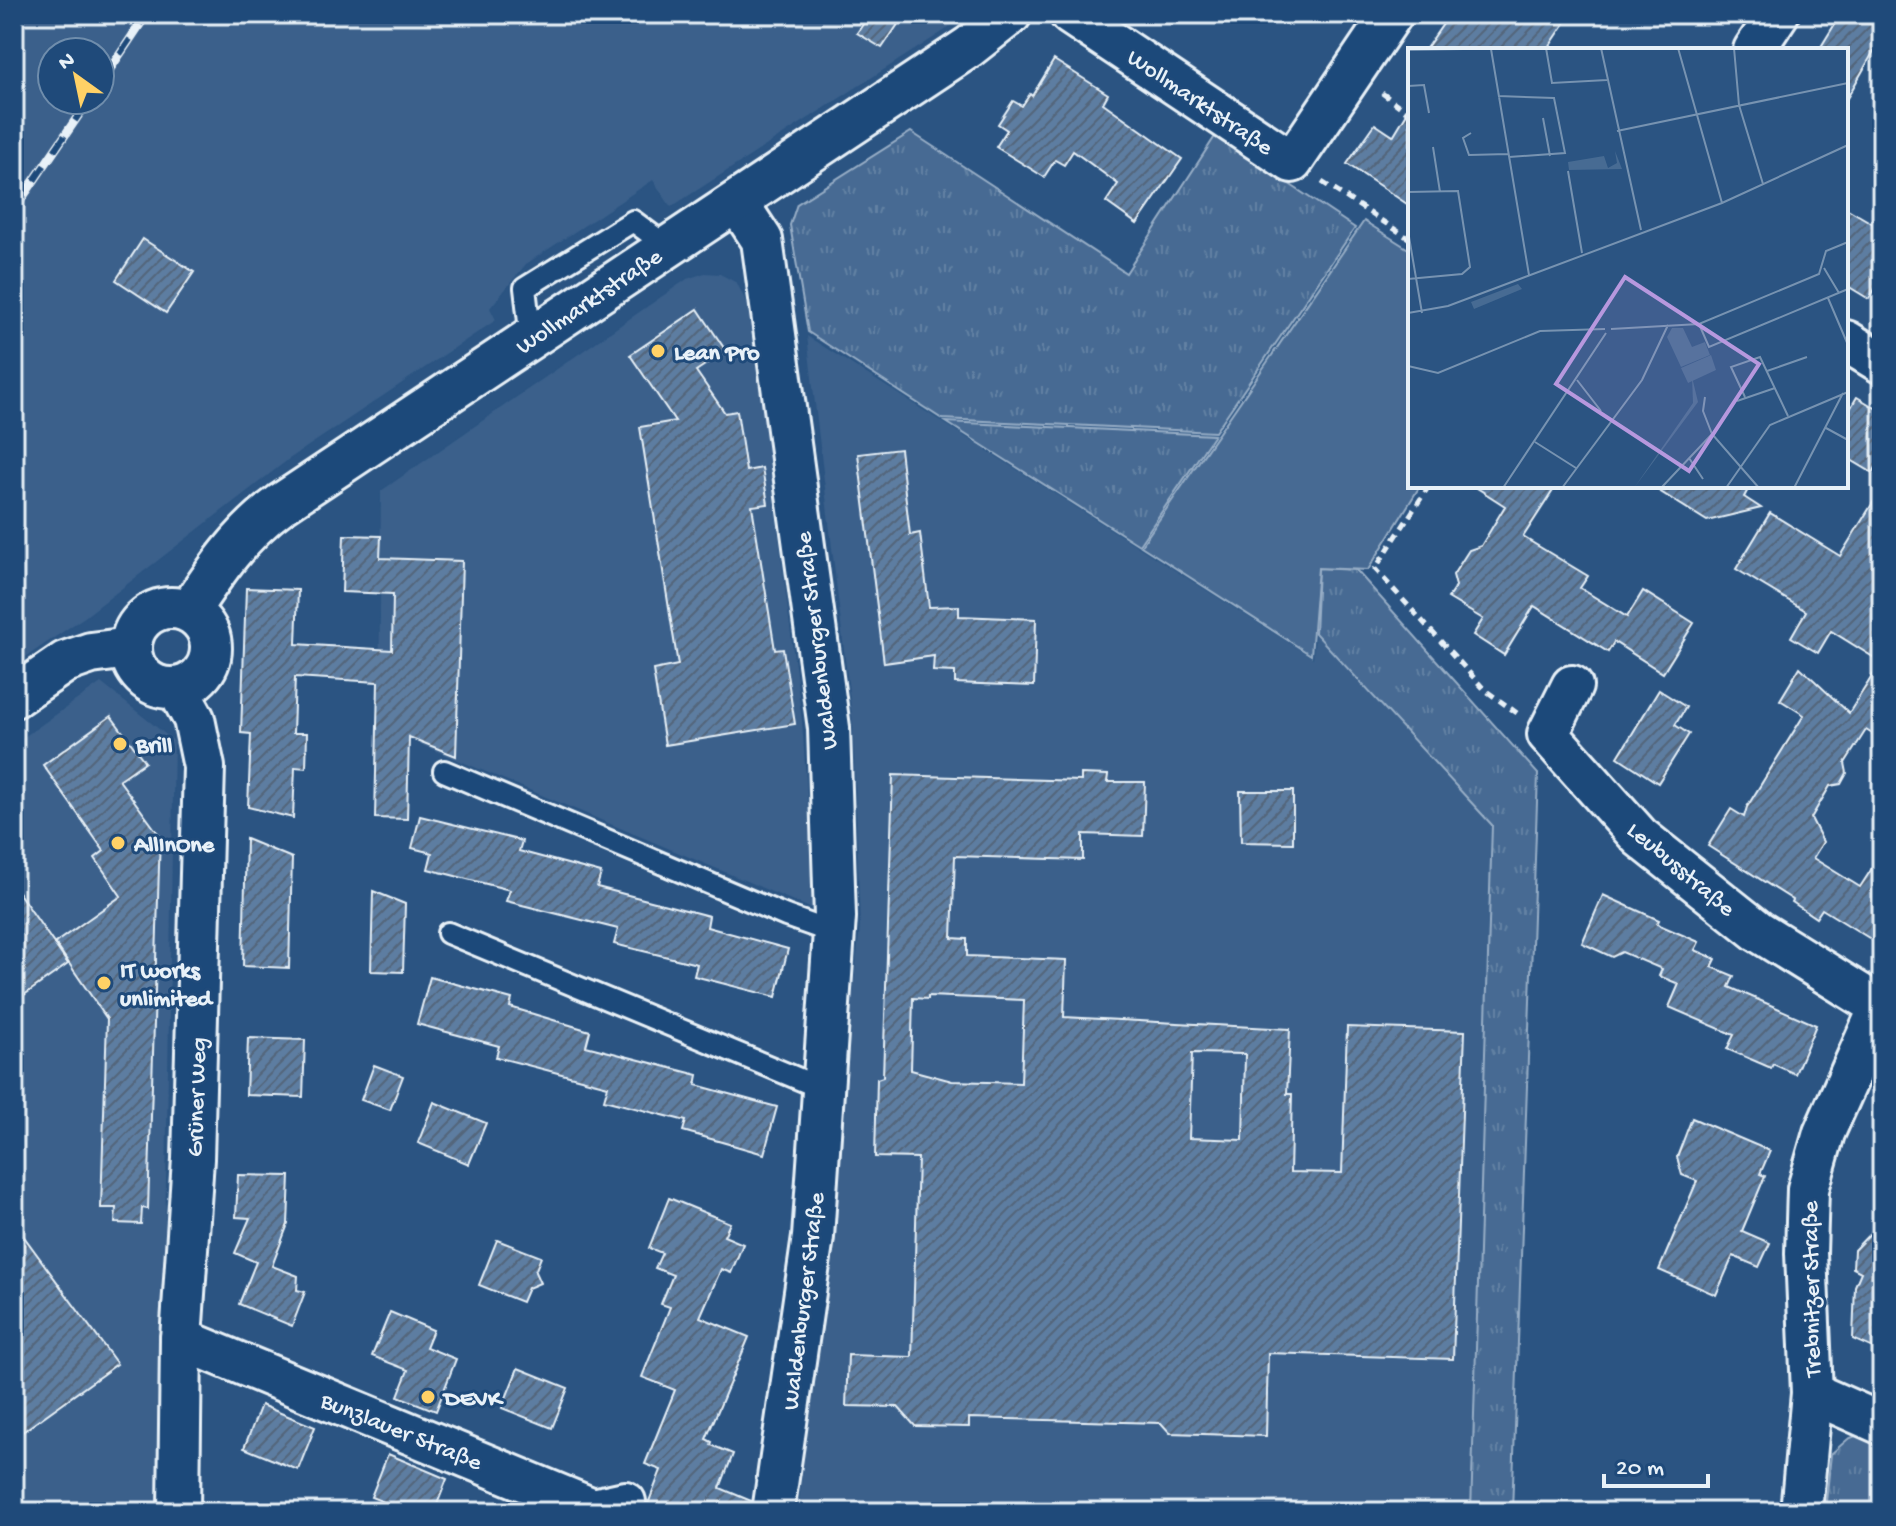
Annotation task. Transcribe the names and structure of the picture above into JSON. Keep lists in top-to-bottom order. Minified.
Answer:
{"streets":{"street":["Wollmarktstraße","Waldenburger Straße","Leubusstraße","Grüner Weg","Trebnitzer Straße","Bunzlauer Straße"]},"crossings":[["Wollmarktstraße","Waldenburger Straße"],["Wollmarktstraße","Grüner Weg"],["Leubusstraße","Trebnitzer Straße"],["Grüner Weg","Bunzlauer Straße"]],"places":["Lean Pro","Brill","AllInOne","IT works unlimited","DEVK"],"scale_bar":"20 m","north":"top left"}
